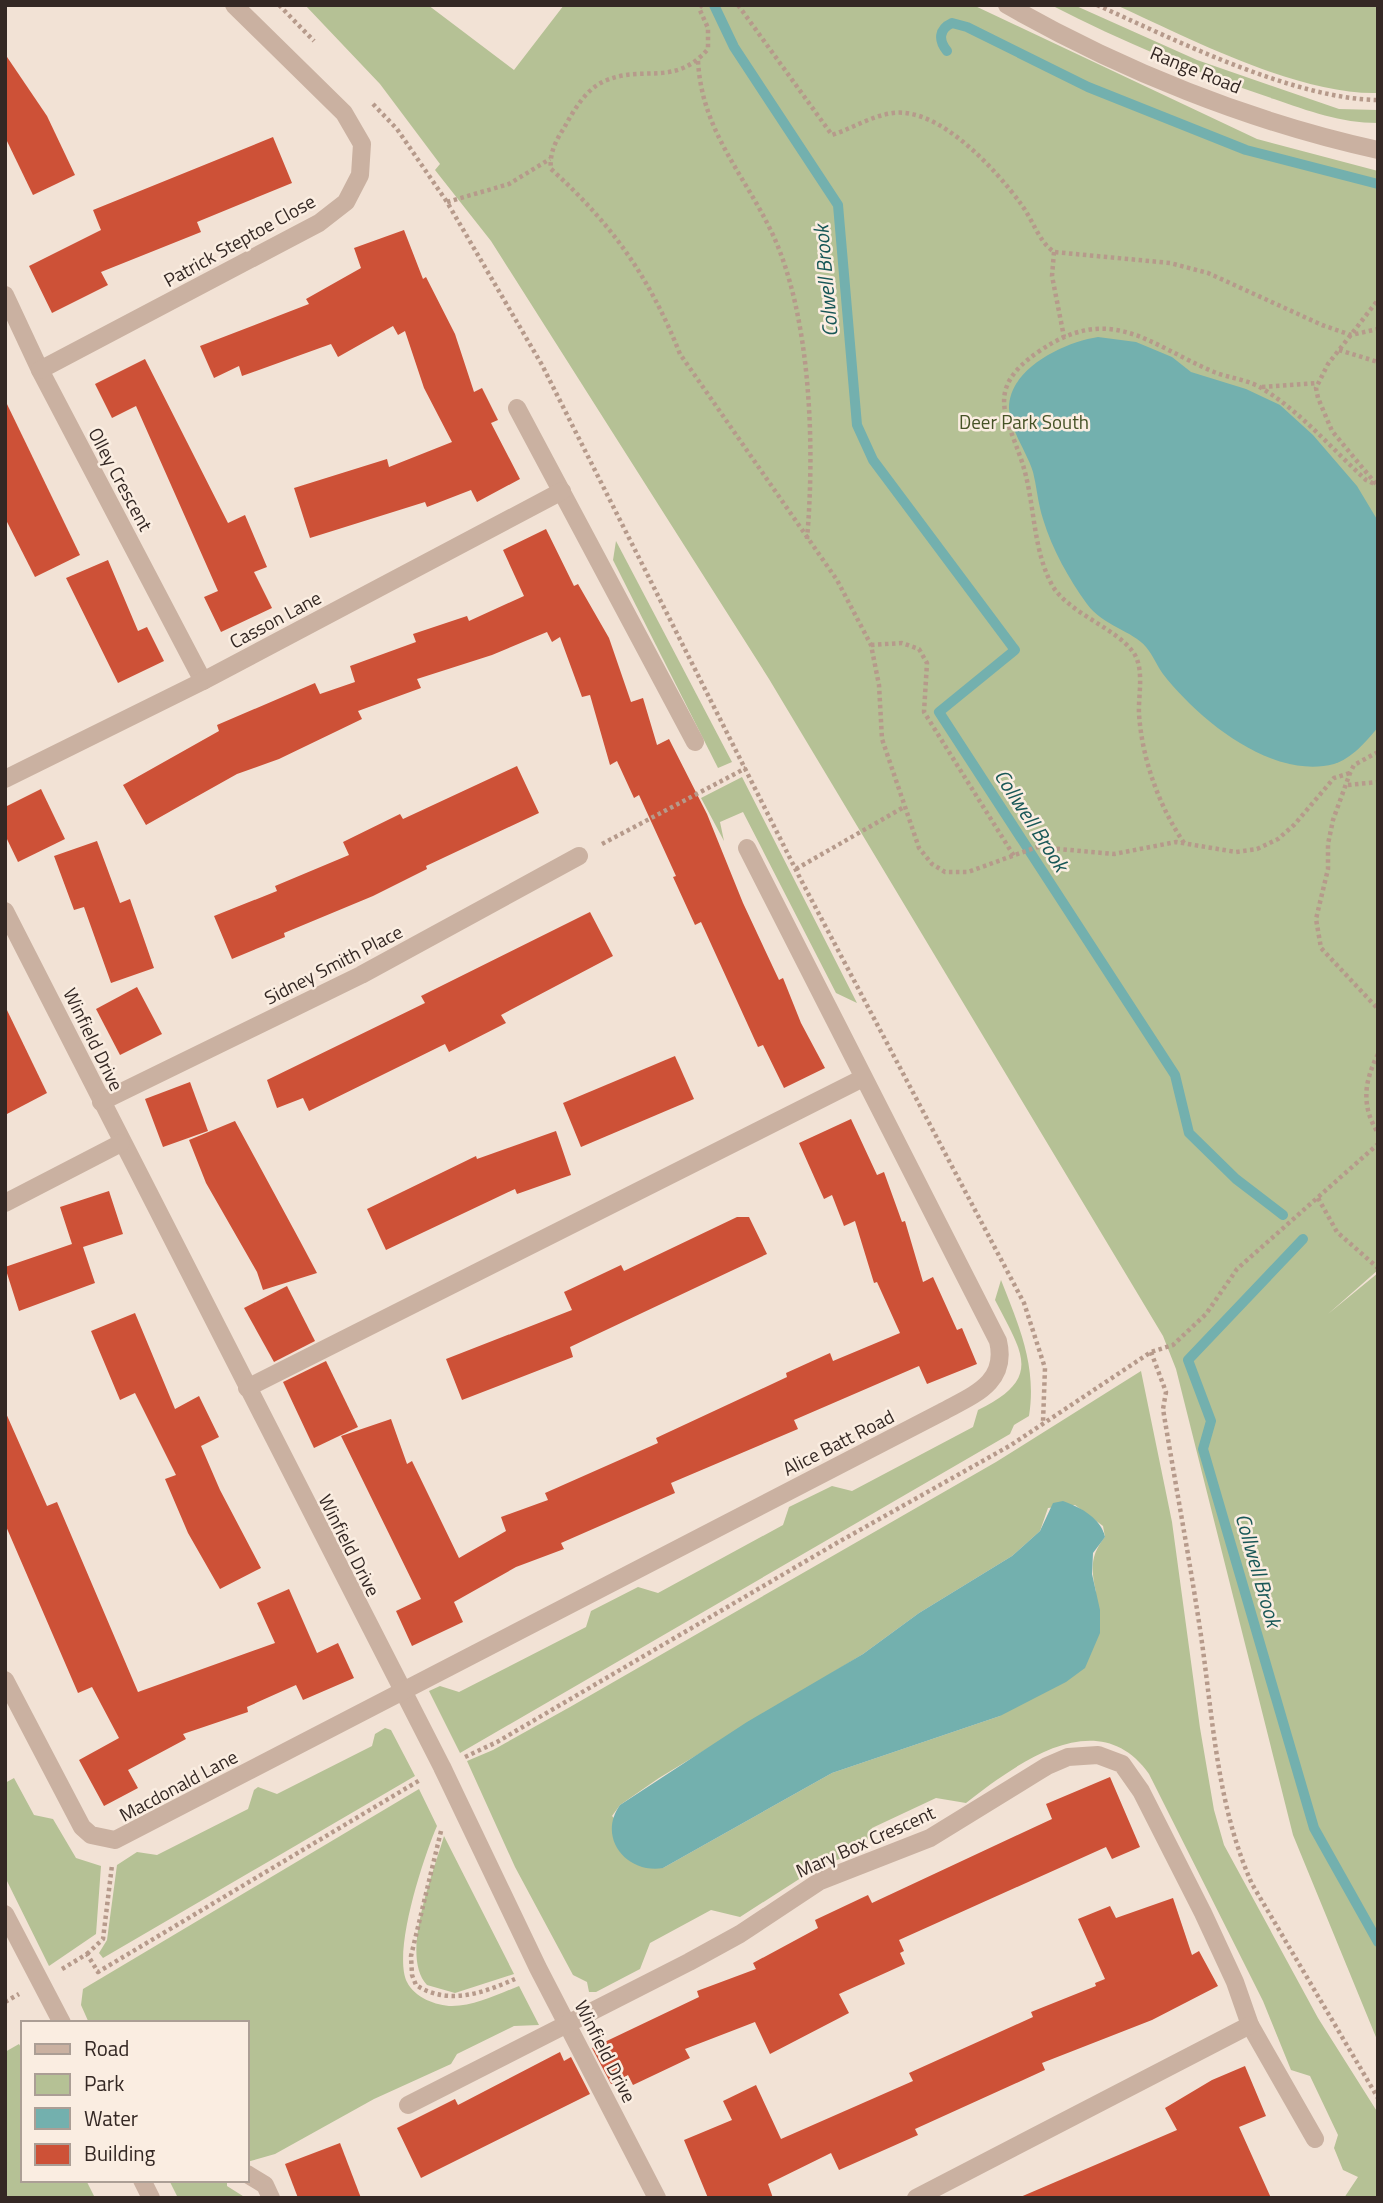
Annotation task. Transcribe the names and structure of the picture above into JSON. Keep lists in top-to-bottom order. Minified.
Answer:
{"streets":{"street":["Range Road","Patrick Steptoe Close","Olley Crescent","Casson Lane","Sidney Smith Place","Winfield Drive","Alice Batt Road","Macdonald Lane","Mary Box Crescent"]},"crossings":[["Patrick Steptoe Close","Olley Crescent"],["Olley Crescent","Casson Lane"],["Sidney Smith Place","Winfield Drive"],["Winfield Drive","Alice Batt Road"],["Winfield Drive","Macdonald Lane"],["Winfield Drive","Mary Box Crescent"],["Alice Batt Road","Macdonald Lane"]],"water":["Colwell Brook","Collwell Brook"],"parks":["Deer Park South"],"legend":["Road","Park","Water","Building"]}
